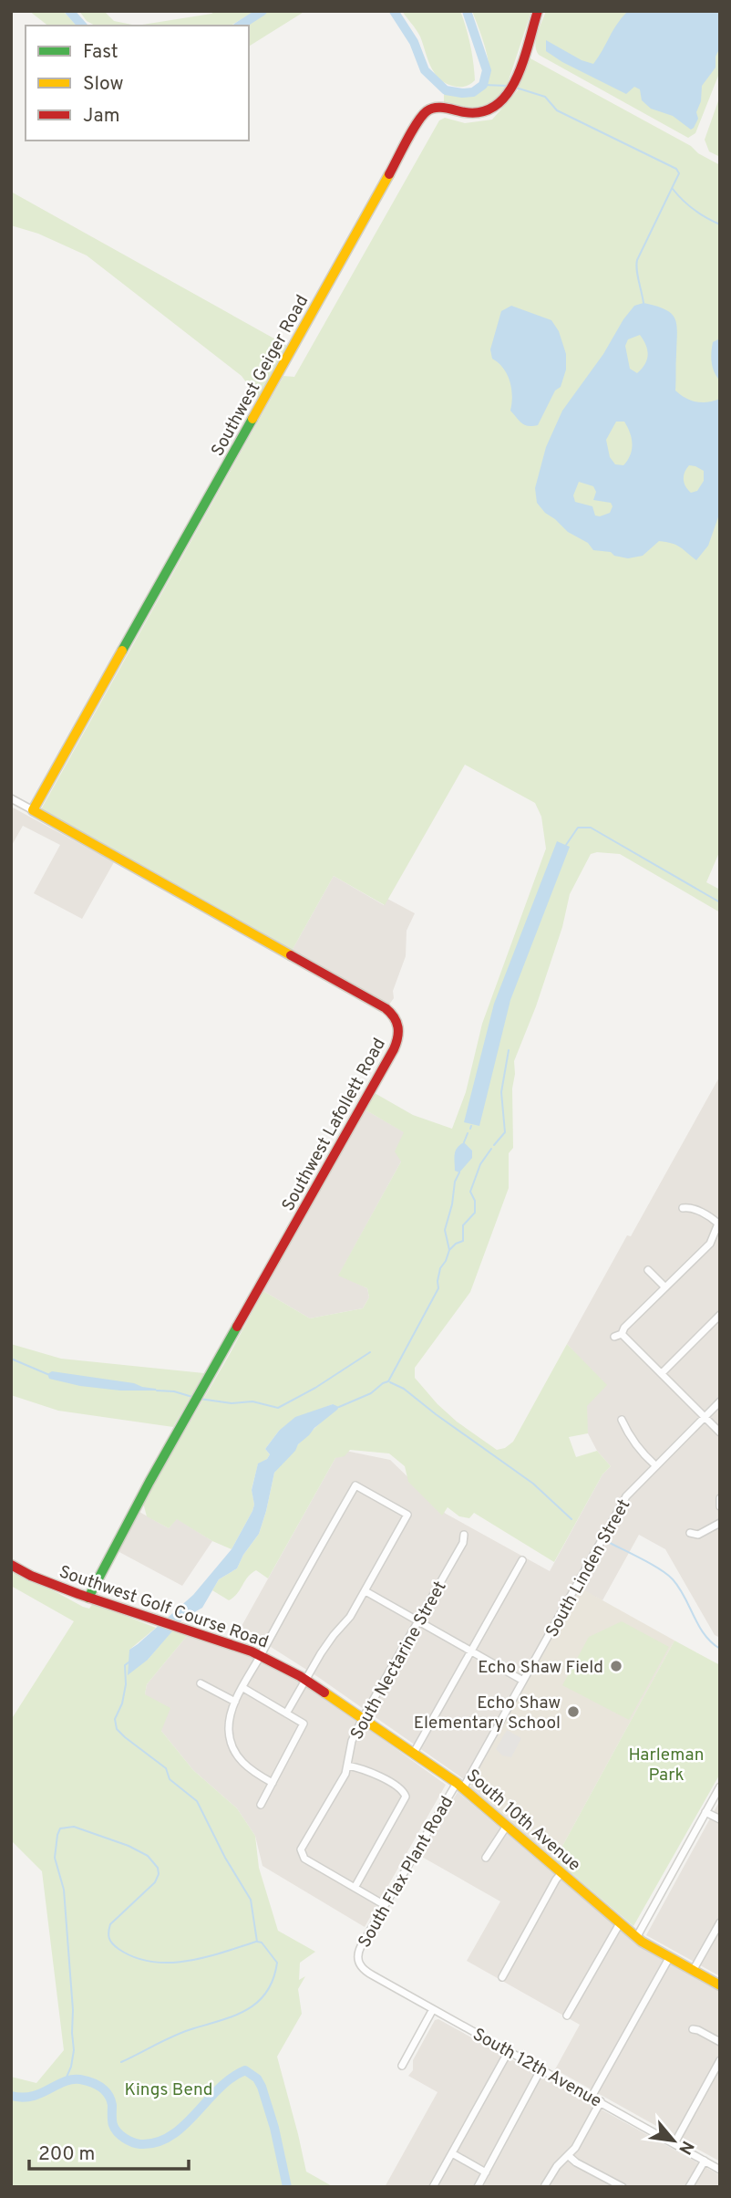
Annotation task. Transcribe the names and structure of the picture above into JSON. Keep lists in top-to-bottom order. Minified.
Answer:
{"streets":{"street":["Southwest Geiger Road","Southwest Lafollett Road","South Linden Street","Southwest Golf Course Road","South Nectarine Street","South 10th Avenue","South Flax Plant Road","South 12th Avenue"]},"crossings":[["Southwest Geiger Road","Southwest Lafollett Road"],["Southwest Lafollett Road","Southwest Golf Course Road"],["South Linden Street","South 10th Avenue"],["South Linden Street","South Flax Plant Road"],["Southwest Golf Course Road","South 10th Avenue"],["South Nectarine Street","South 10th Avenue"],["South 10th Avenue","South Flax Plant Road"],["South Flax Plant Road","South 12th Avenue"]],"parks":["Harleman Park","Kings Bend"],"places":["Echo Shaw Field","Echo Shaw Elementary School"],"legend":["Fast","Slow","Jam"],"scale_bar":"200 m","north":"bottom right"}
